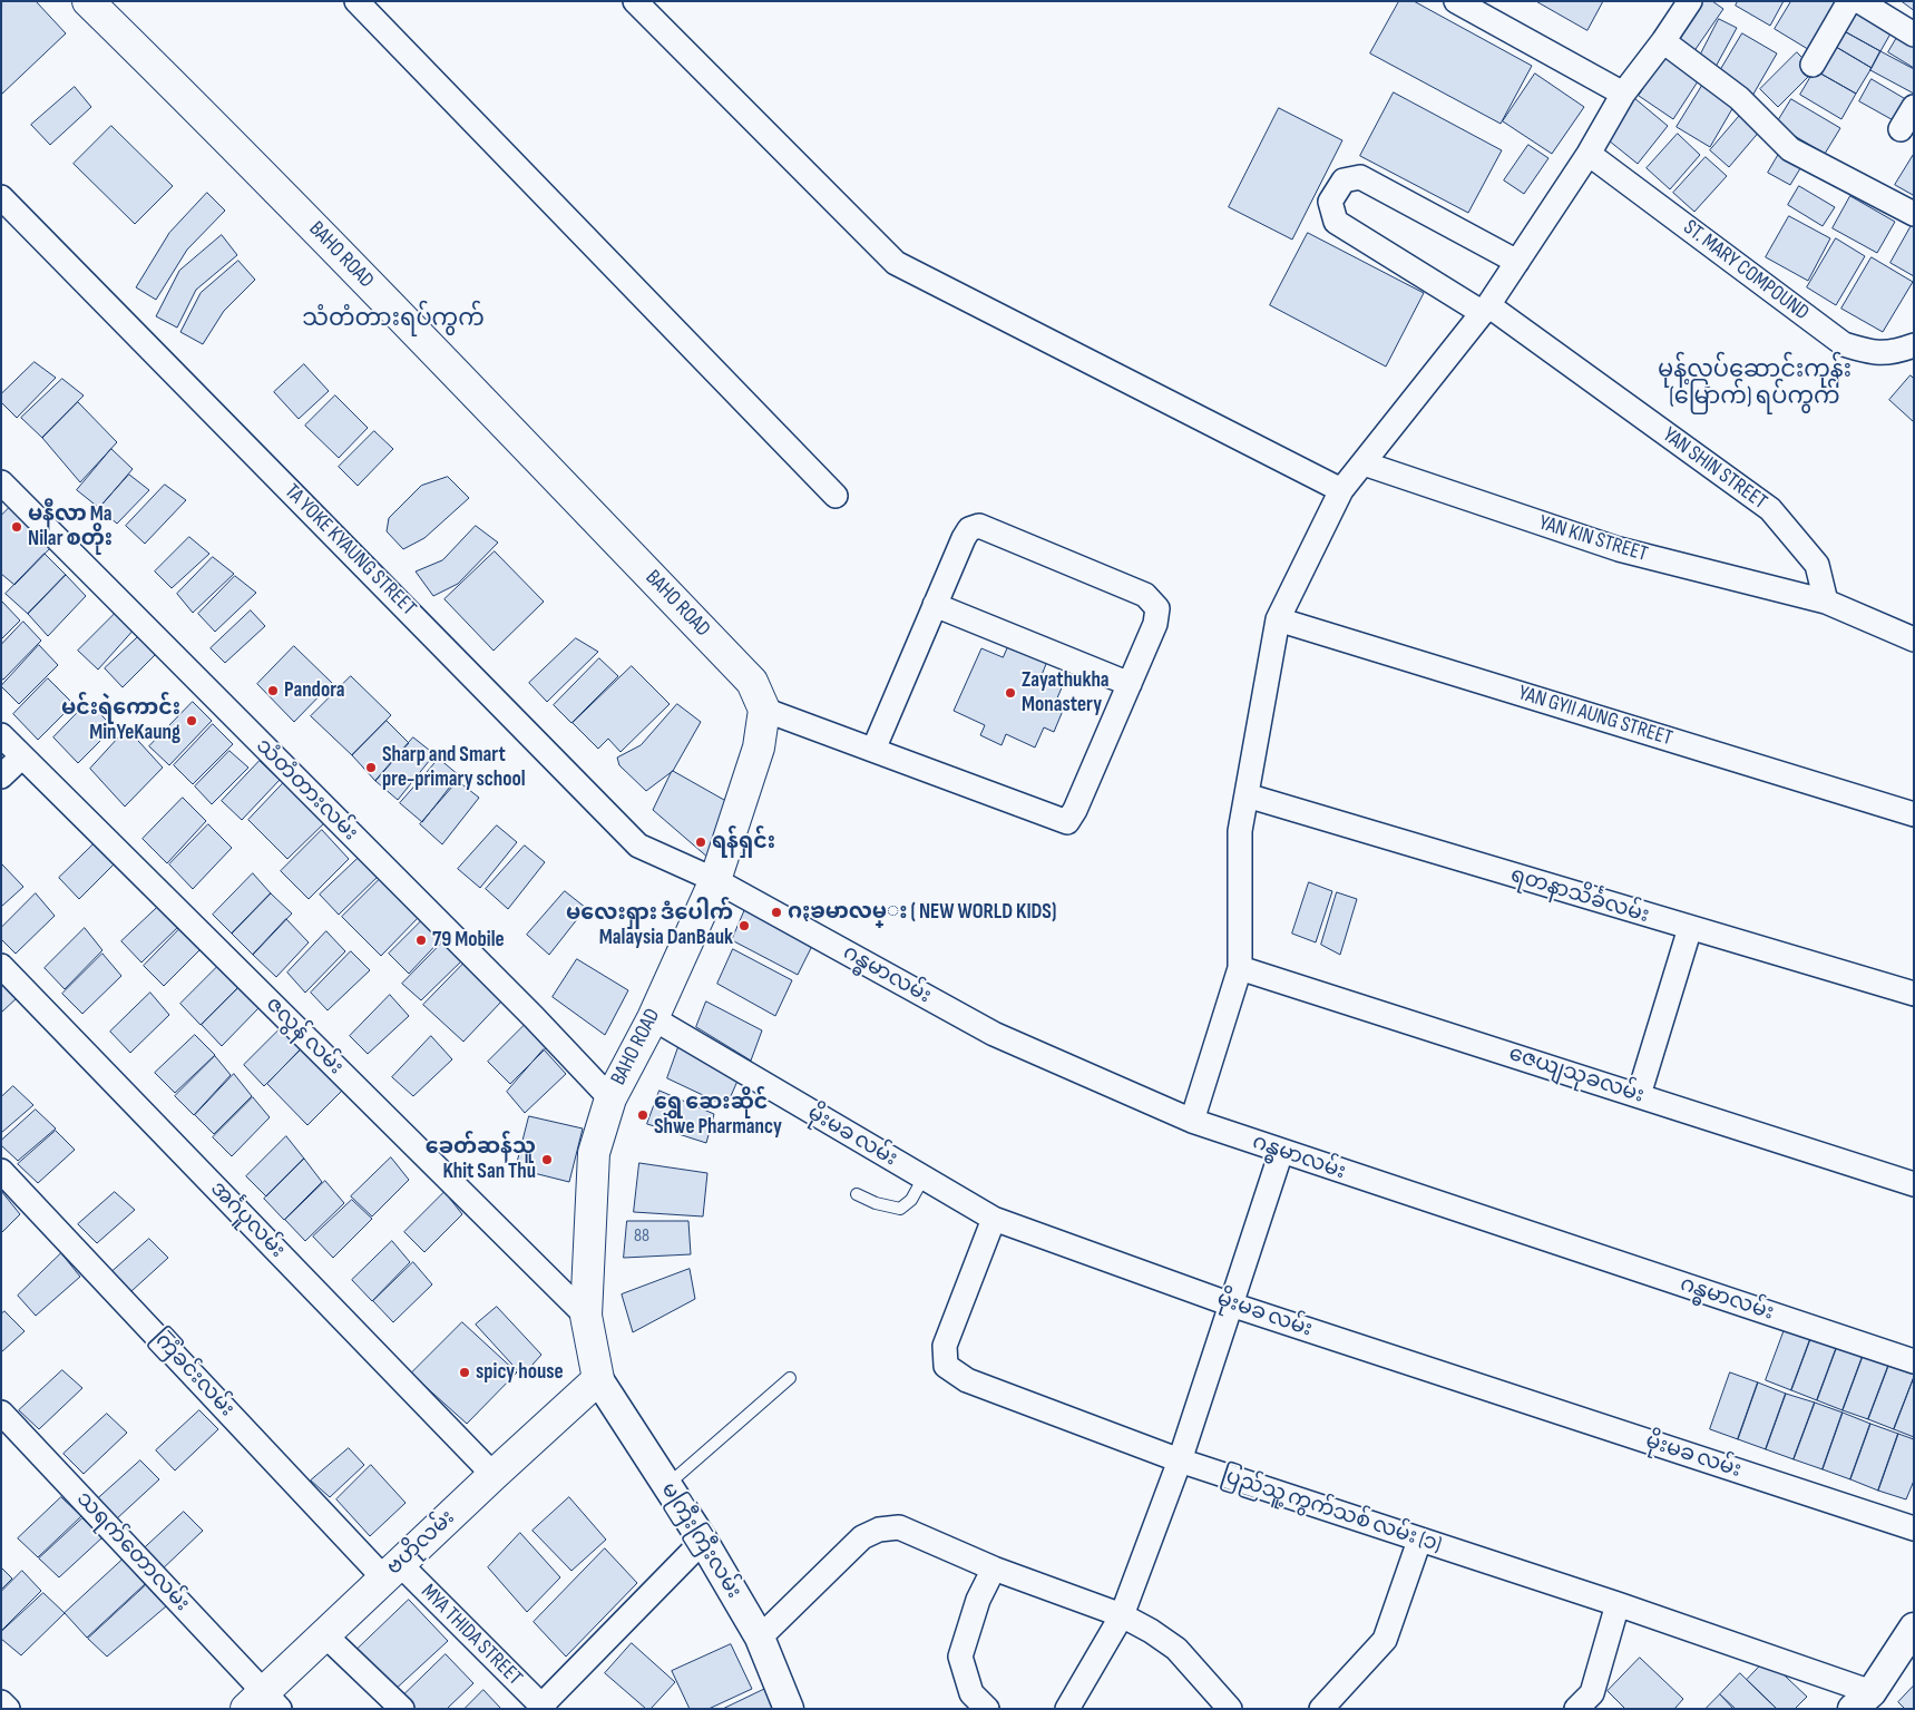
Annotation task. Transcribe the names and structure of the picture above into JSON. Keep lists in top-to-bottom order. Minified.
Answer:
{"streets":{"main road":["BAHO ROAD","ဗဟိုလမ်း"],"street":["ST. MARY COMPOUND","YAN SHIN STREET","YAN KIN STREET","TA YOKE KYAUNG STREET","YAN GYII AUNG STREET","သံတံတားလမ်း","ရတနာသိင်္ခလမ်း","ဂန္ဓမာလမ်း","ဇလွန် လမ်း","ဇေယျသုခလမ်း","မိုးမခ လမ်း","အင်္ဂပူလမ်း","ကြံခင်းလမ်း","ပြည်သူ့ ကွက်သစ် လမ်း (၁)","မကြီးကြီးလမ်း","သရက်တောလမ်း","MYA THIDA STREET"]},"crossings":[["BAHO ROAD","TA YOKE KYAUNG STREET"],["BAHO ROAD","သံတံတားလမ်း"],["BAHO ROAD","ဂန္ဓမာလမ်း"],["BAHO ROAD","ဇလွန် လမ်း"],["BAHO ROAD","မိုးမခ လမ်း"],["BAHO ROAD","မကြီးကြီးလမ်း"],["BAHO ROAD","ဗဟိုလမ်း"],["YAN SHIN STREET","YAN KIN STREET"],["TA YOKE KYAUNG STREET","ဂန္ဓမာလမ်း"],["မိုးမခ လမ်း","ပြည်သူ့ ကွက်သစ် လမ်း (၁)"],["အင်္ဂပူလမ်း","ဗဟိုလမ်း"],["ကြံခင်းလမ်း","ဗဟိုလမ်း"],["ကြံခင်းလမ်း","MYA THIDA STREET"],["မကြီးကြီးလမ်း","ဗဟိုလမ်း"],["ဗဟိုလမ်း","သရက်တောလမ်း"],["ဗဟိုလမ်း","MYA THIDA STREET"]],"districts":["သံတံတားရပ်ကွက်","မုန့်လုပ်ဆောင်းကုန်း (မြောက်) ရပ်ကွက်"],"places":["မနီလာ Ma Nilar စတိုး","Pandora","Zayathukha Monastery","မင်းရဲကောင်း MinYeKaung","Sharp and Smart pre-primary school","ရန်ရှင်း","ဂႏၶမာလမ္း ( NEW WORLD KIDS)","မလေးရှား ဒံပေါက် Malaysia DanBauk","79 Mobile","ရွှေ ဆေးဆိုင် Shwe Pharmancy","ခေတ်ဆန်သူ Khit San Thu","spicy house"],"house_numbers":["88"]}
